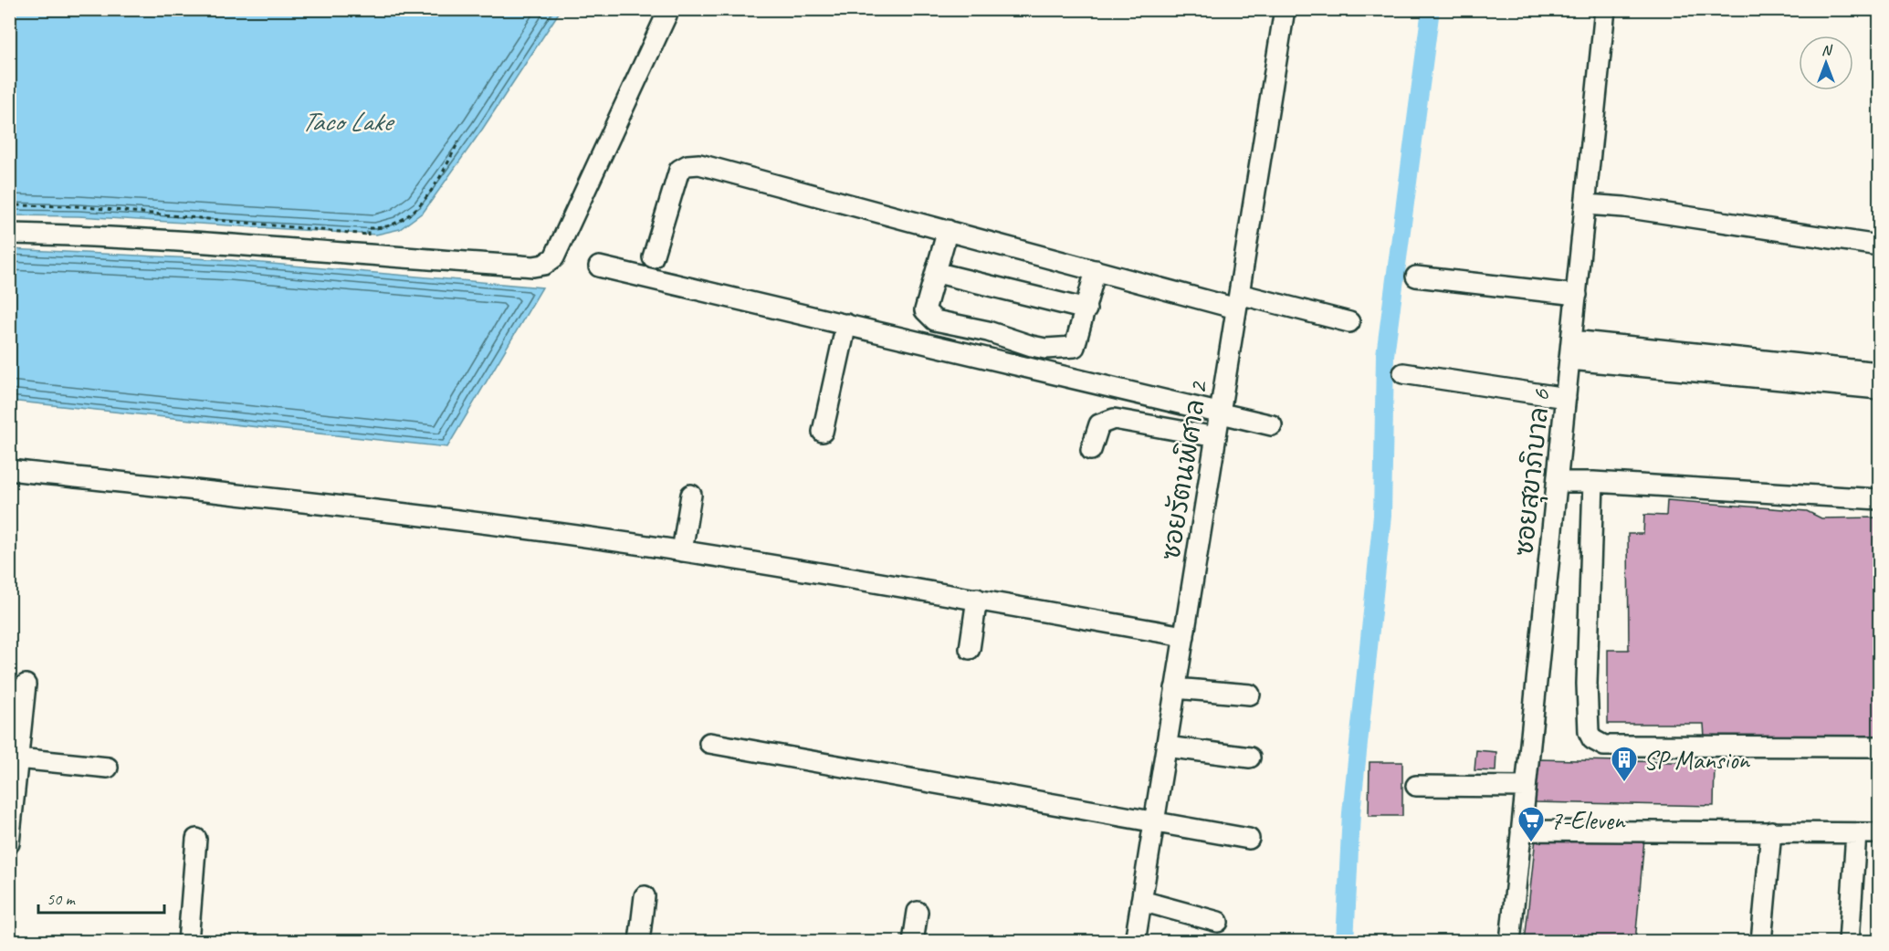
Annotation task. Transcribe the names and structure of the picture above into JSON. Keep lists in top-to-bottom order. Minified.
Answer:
{"streets":{"street":["ซอยรัตนพิศาล 2","ซอยสุขาภิบาล 6"]},"water":["Taco Lake"],"places":{"building":["SP Mansion"],"supermarket":["7-Eleven"]},"scale_bar":"50 m","north":"top"}
